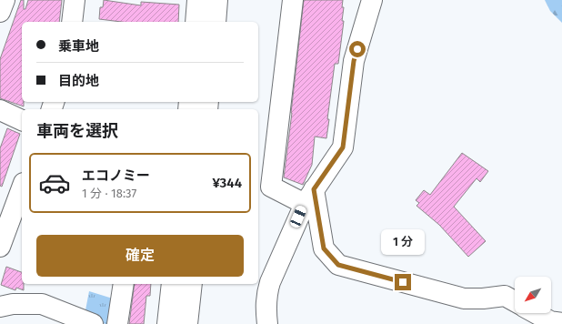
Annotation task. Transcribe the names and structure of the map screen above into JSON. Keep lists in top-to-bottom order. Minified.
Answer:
{"north":"bottom left","page":{"banner":["乗車地","目的地"],"heading":"車両を選択","list":[{"name":"エコノミー","note":"1 分 · 18:37","value":"¥344"}],"buttons":"確定","bubble":"1 分"}}
